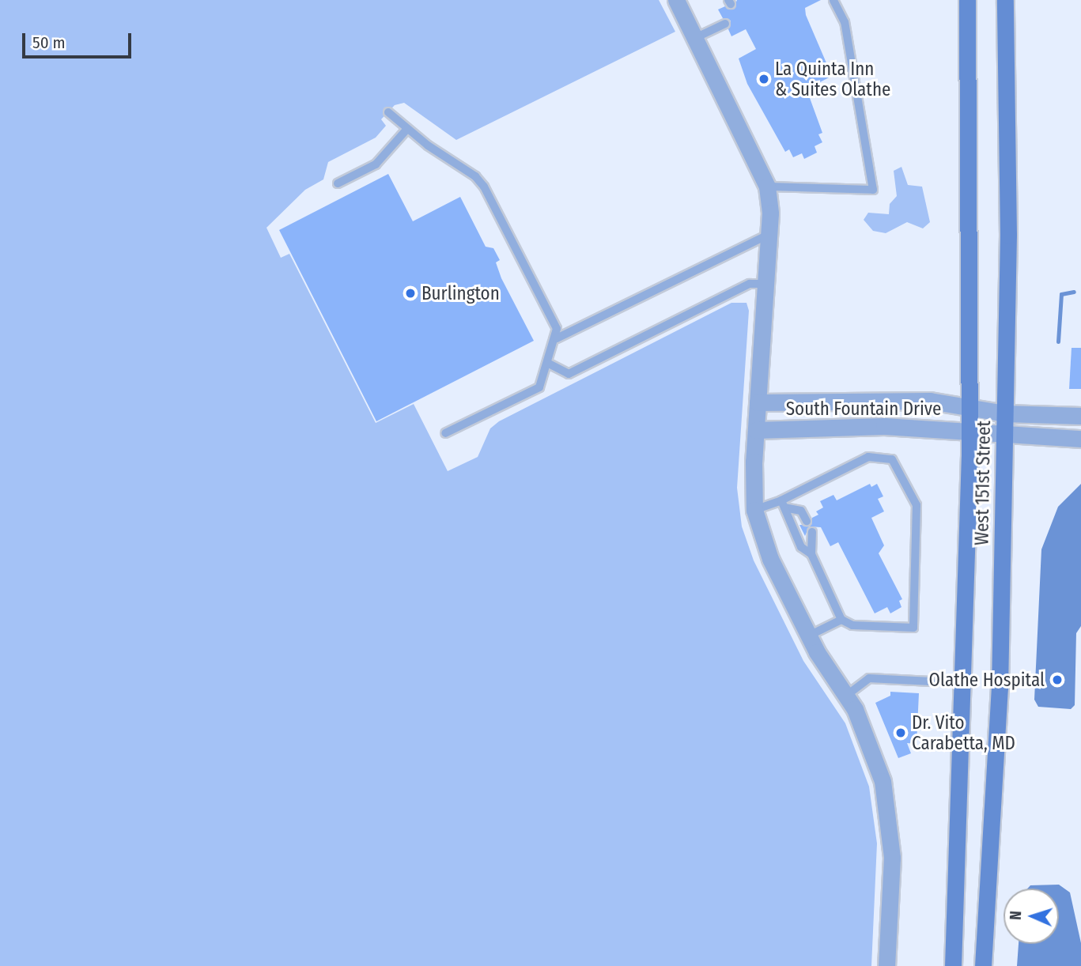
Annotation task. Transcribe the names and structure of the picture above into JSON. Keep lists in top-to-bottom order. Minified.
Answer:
{"streets":{"main road":["West 151st Street"],"street":["South Fountain Drive"]},"crossings":[["South Fountain Drive","West 151st Street"]],"places":["La Quinta Inn & Suites Olathe","Burlington","Olathe Hospital","Dr. Vito Carabetta, MD"],"scale_bar":"50 m","north":"left"}
